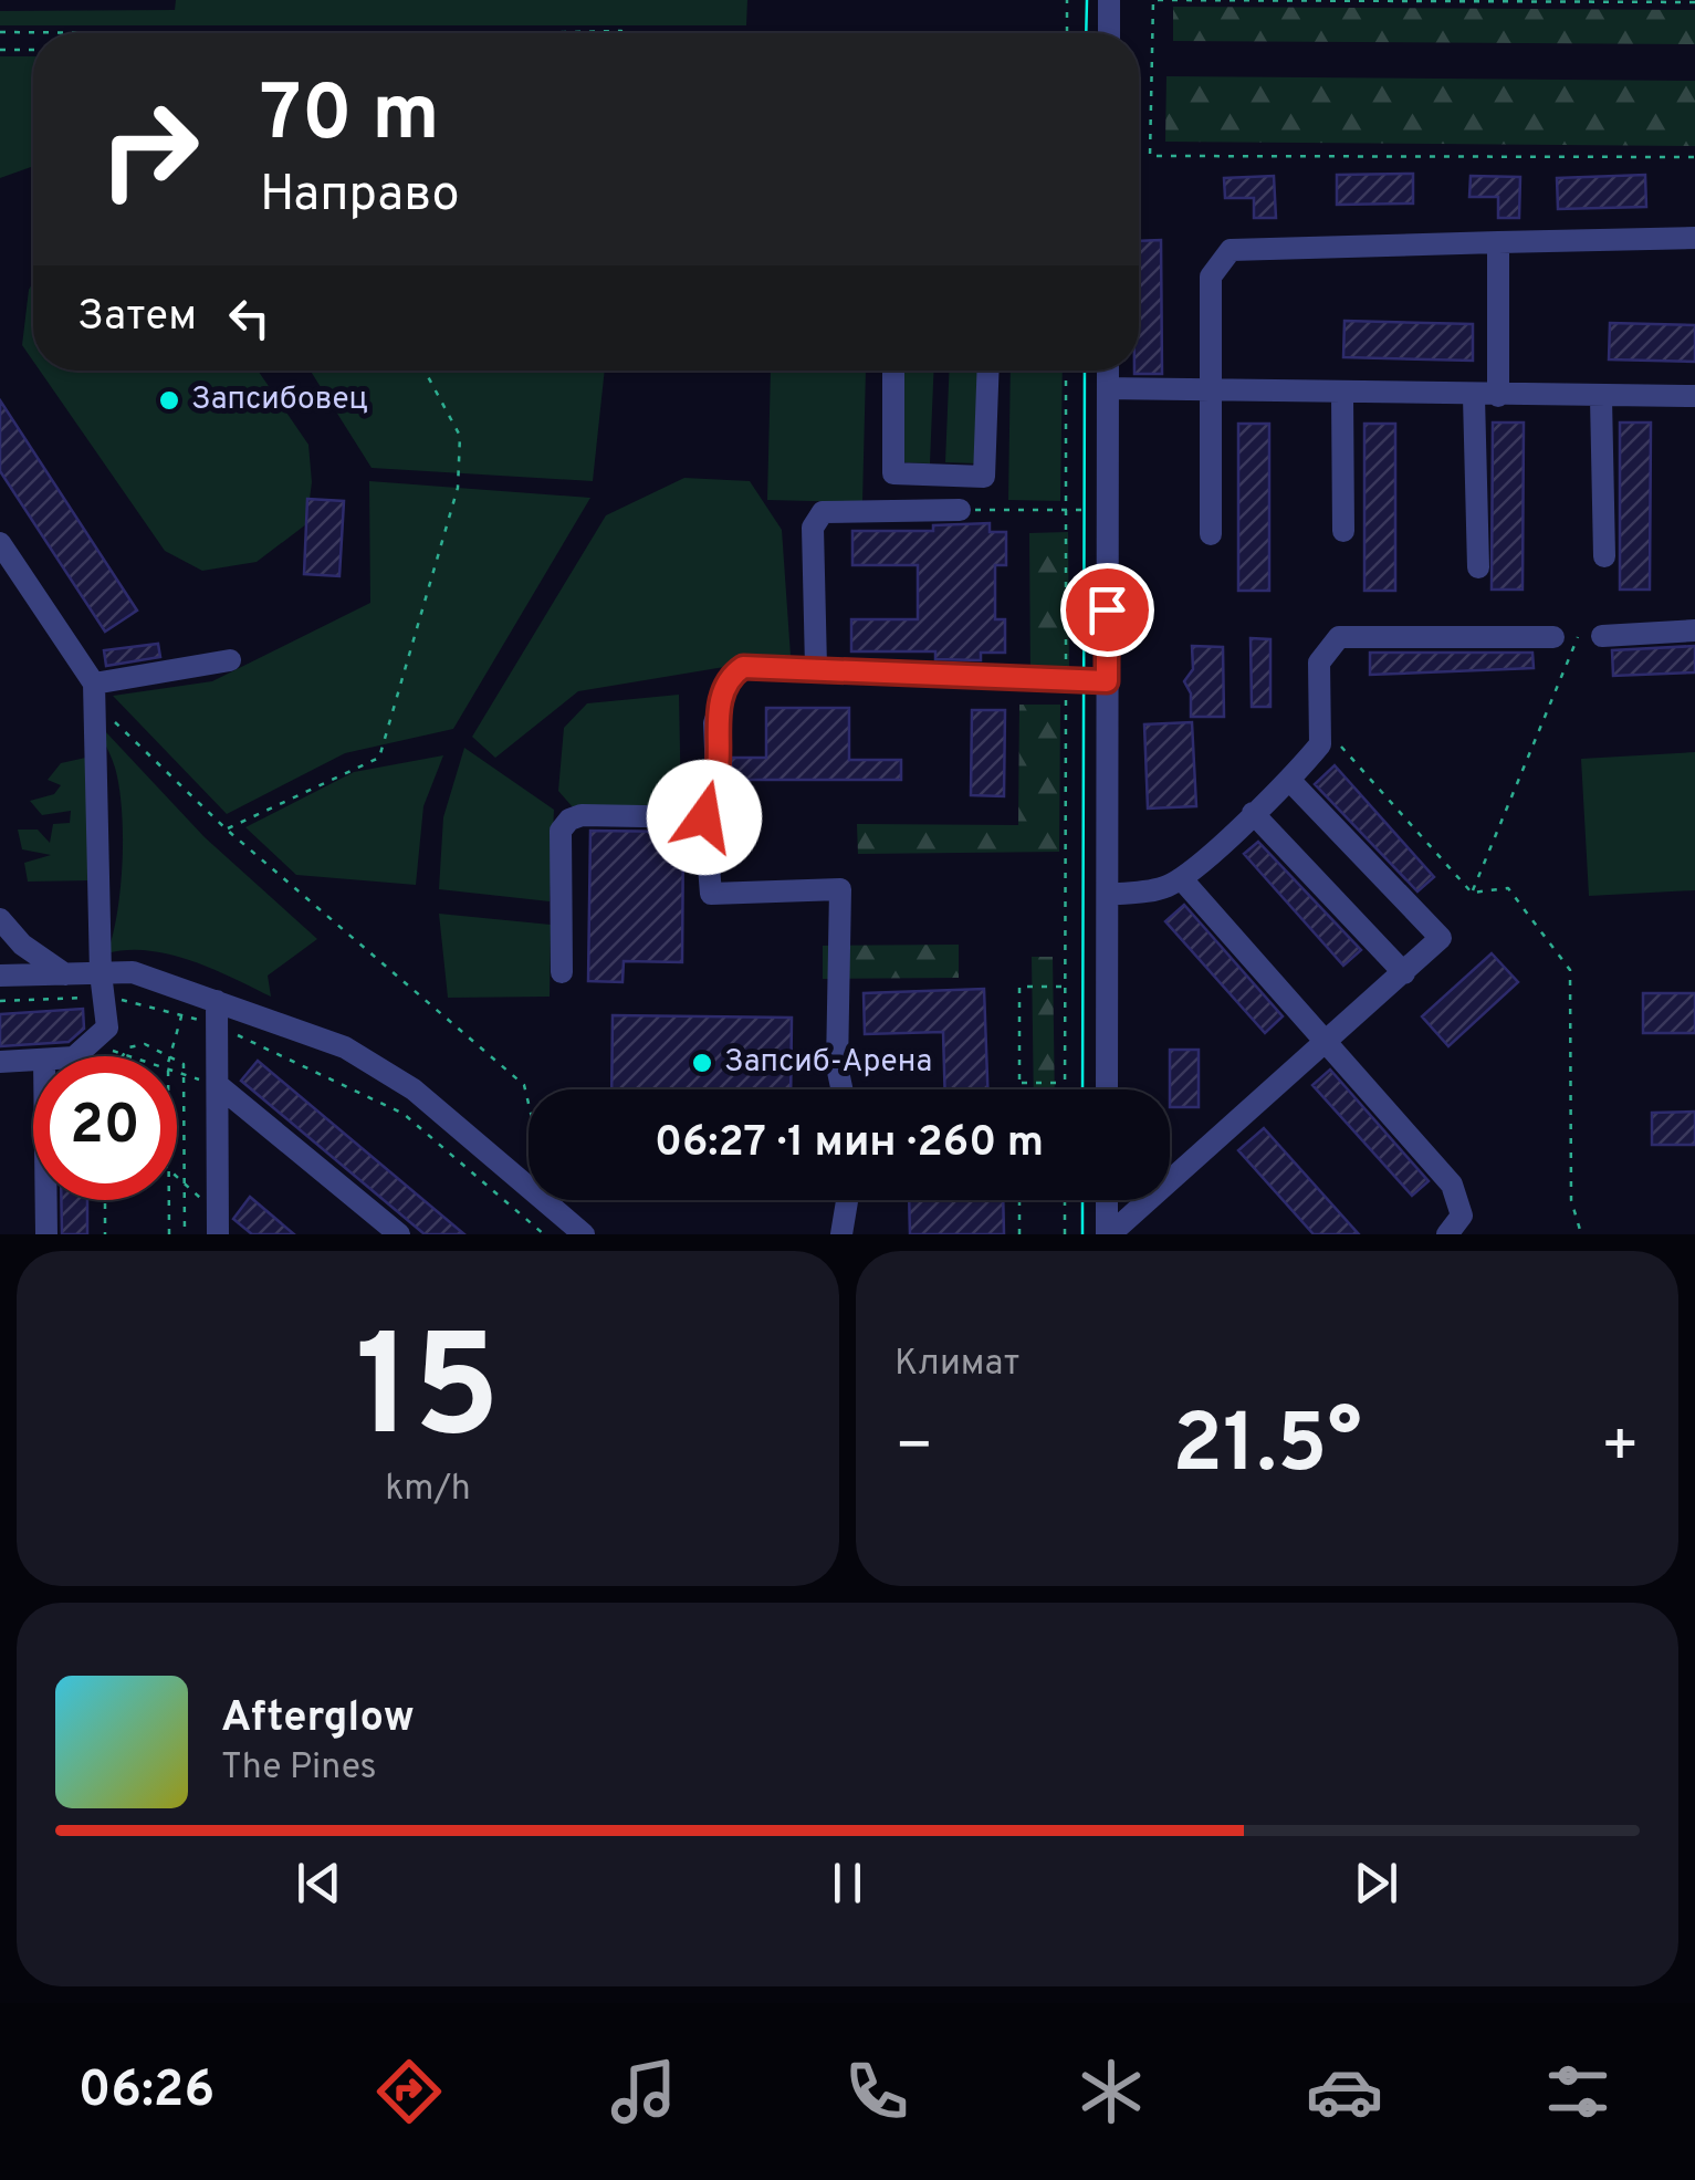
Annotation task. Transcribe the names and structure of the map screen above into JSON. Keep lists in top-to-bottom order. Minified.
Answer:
{"places":["Запсибовец","Запсиб-Арена"],"page":{"turn":["70 m","Направо"],"then":"Затем","limit":"20","trip":"06:27 · 1 мин · 260 m","tile":[["15","km/h"],"Климат"],"heat":["−","21.5°","+"],"song":["Afterglow","The Pines"],"tabs":"06:26"}}
